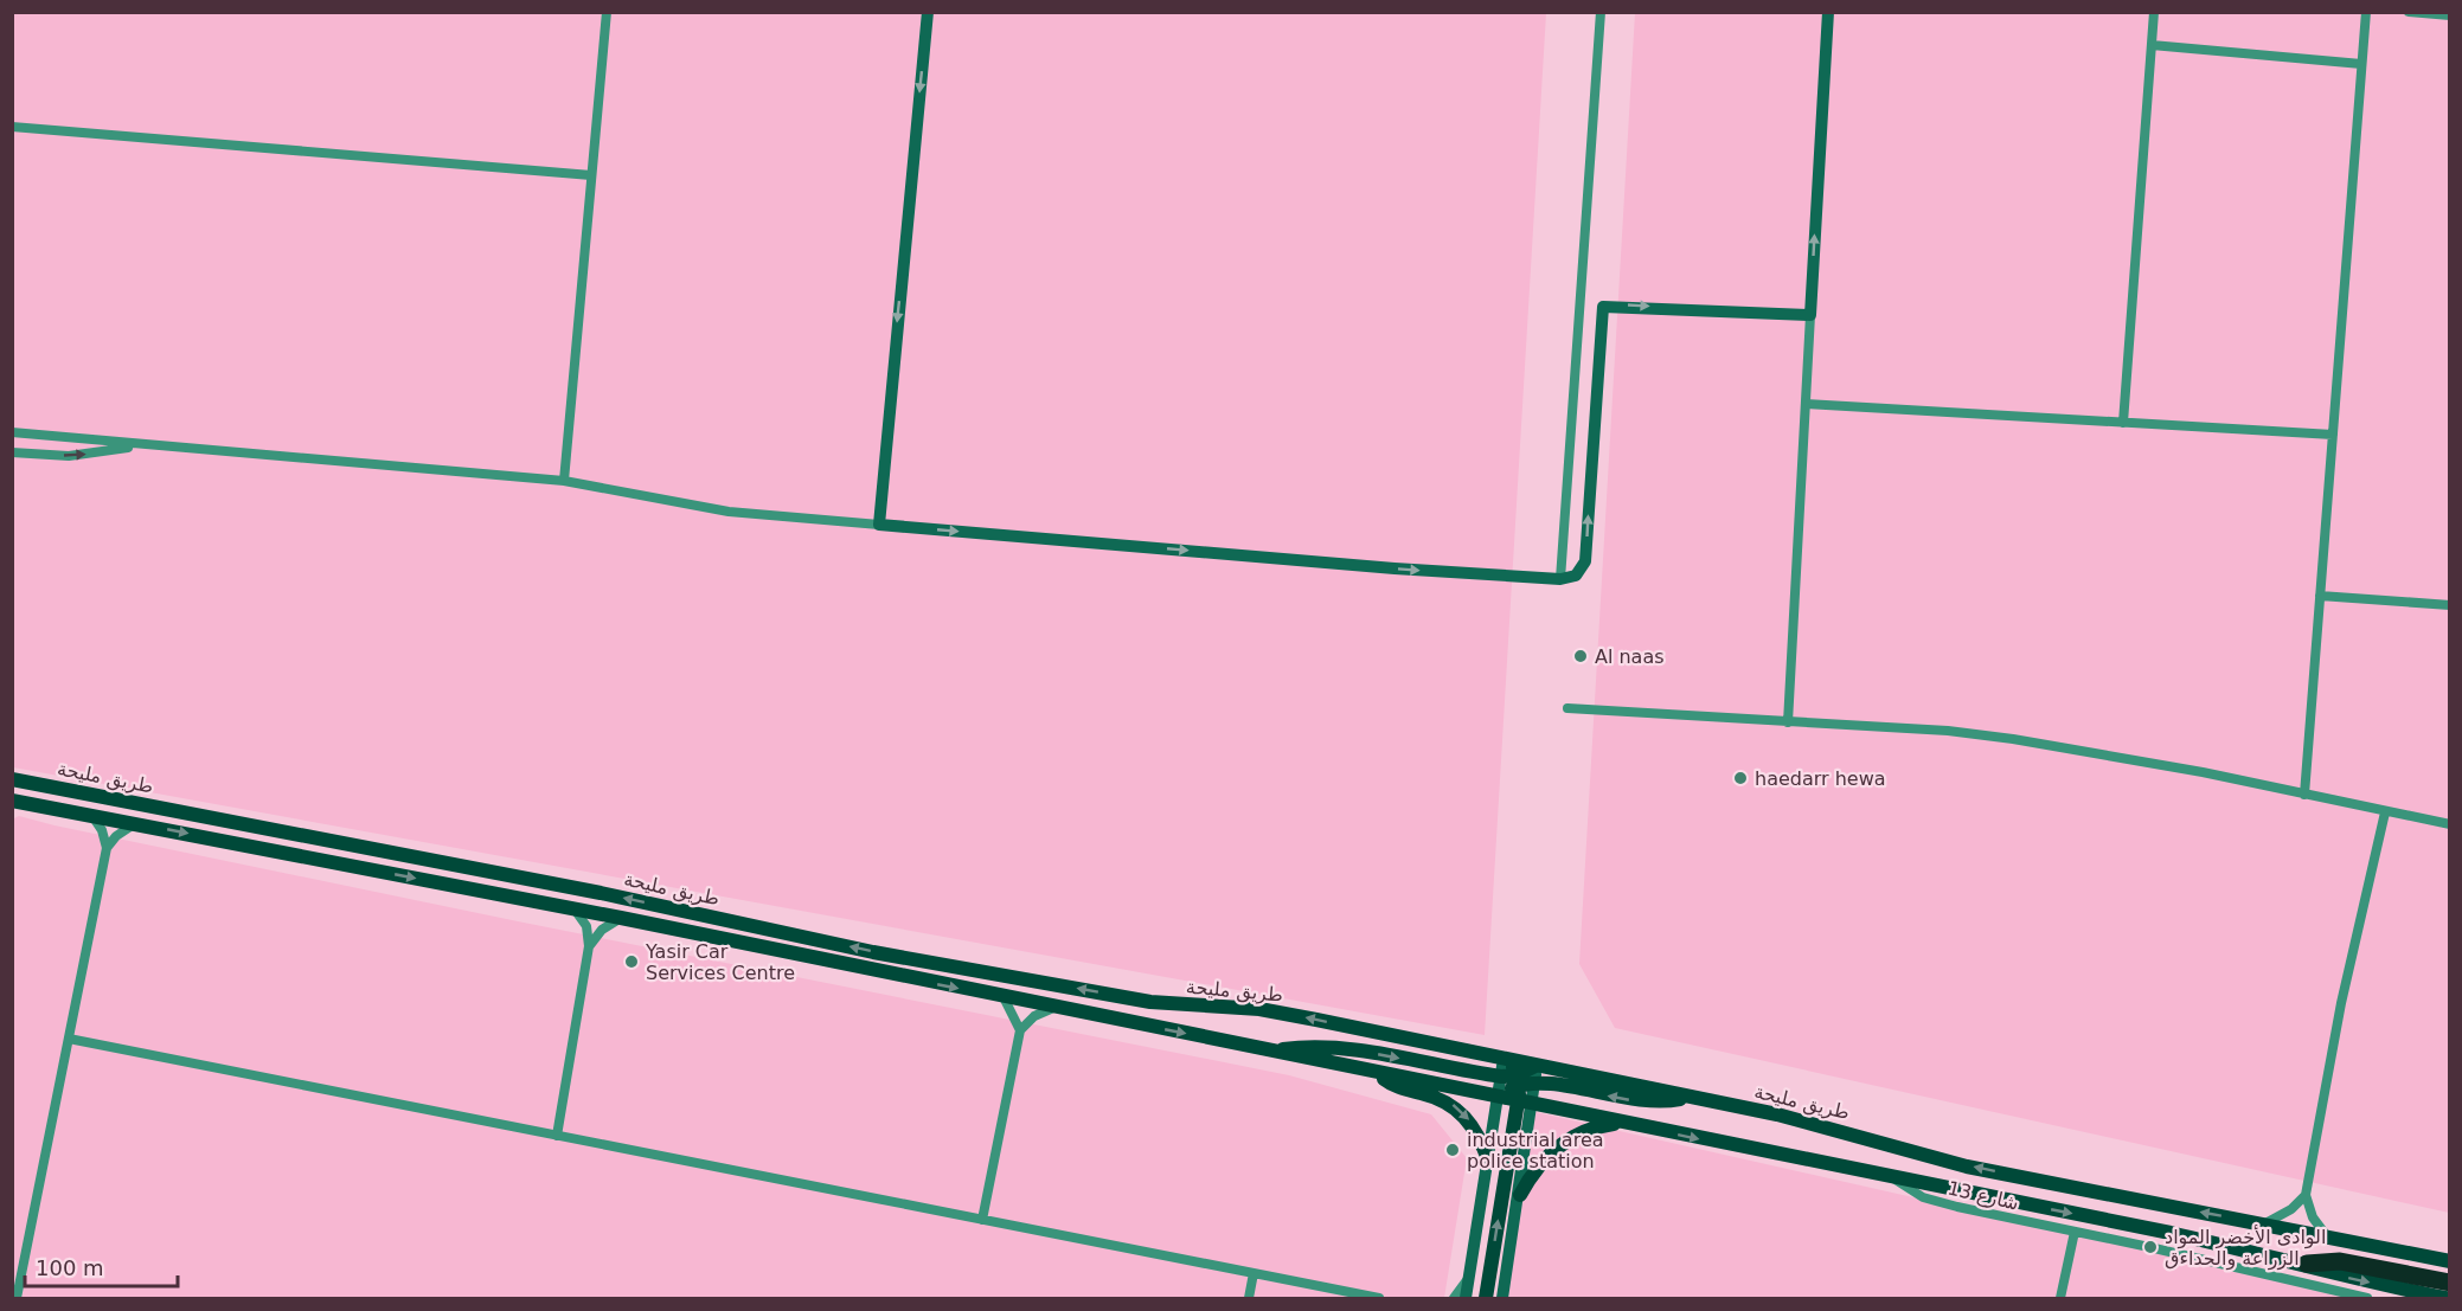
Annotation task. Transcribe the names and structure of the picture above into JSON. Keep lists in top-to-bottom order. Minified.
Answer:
{"streets":{"main road":["طريق مليحة"],"street":["شارع 13"]},"crossings":[["طريق مليحة","شارع 13"]],"places":["Al naas","haedarr hewa","Yasir Car Services Centre","industrial area police station","الوادى الأخضر المواد الزراعة والحداءق"],"scale_bar":"100 m"}
